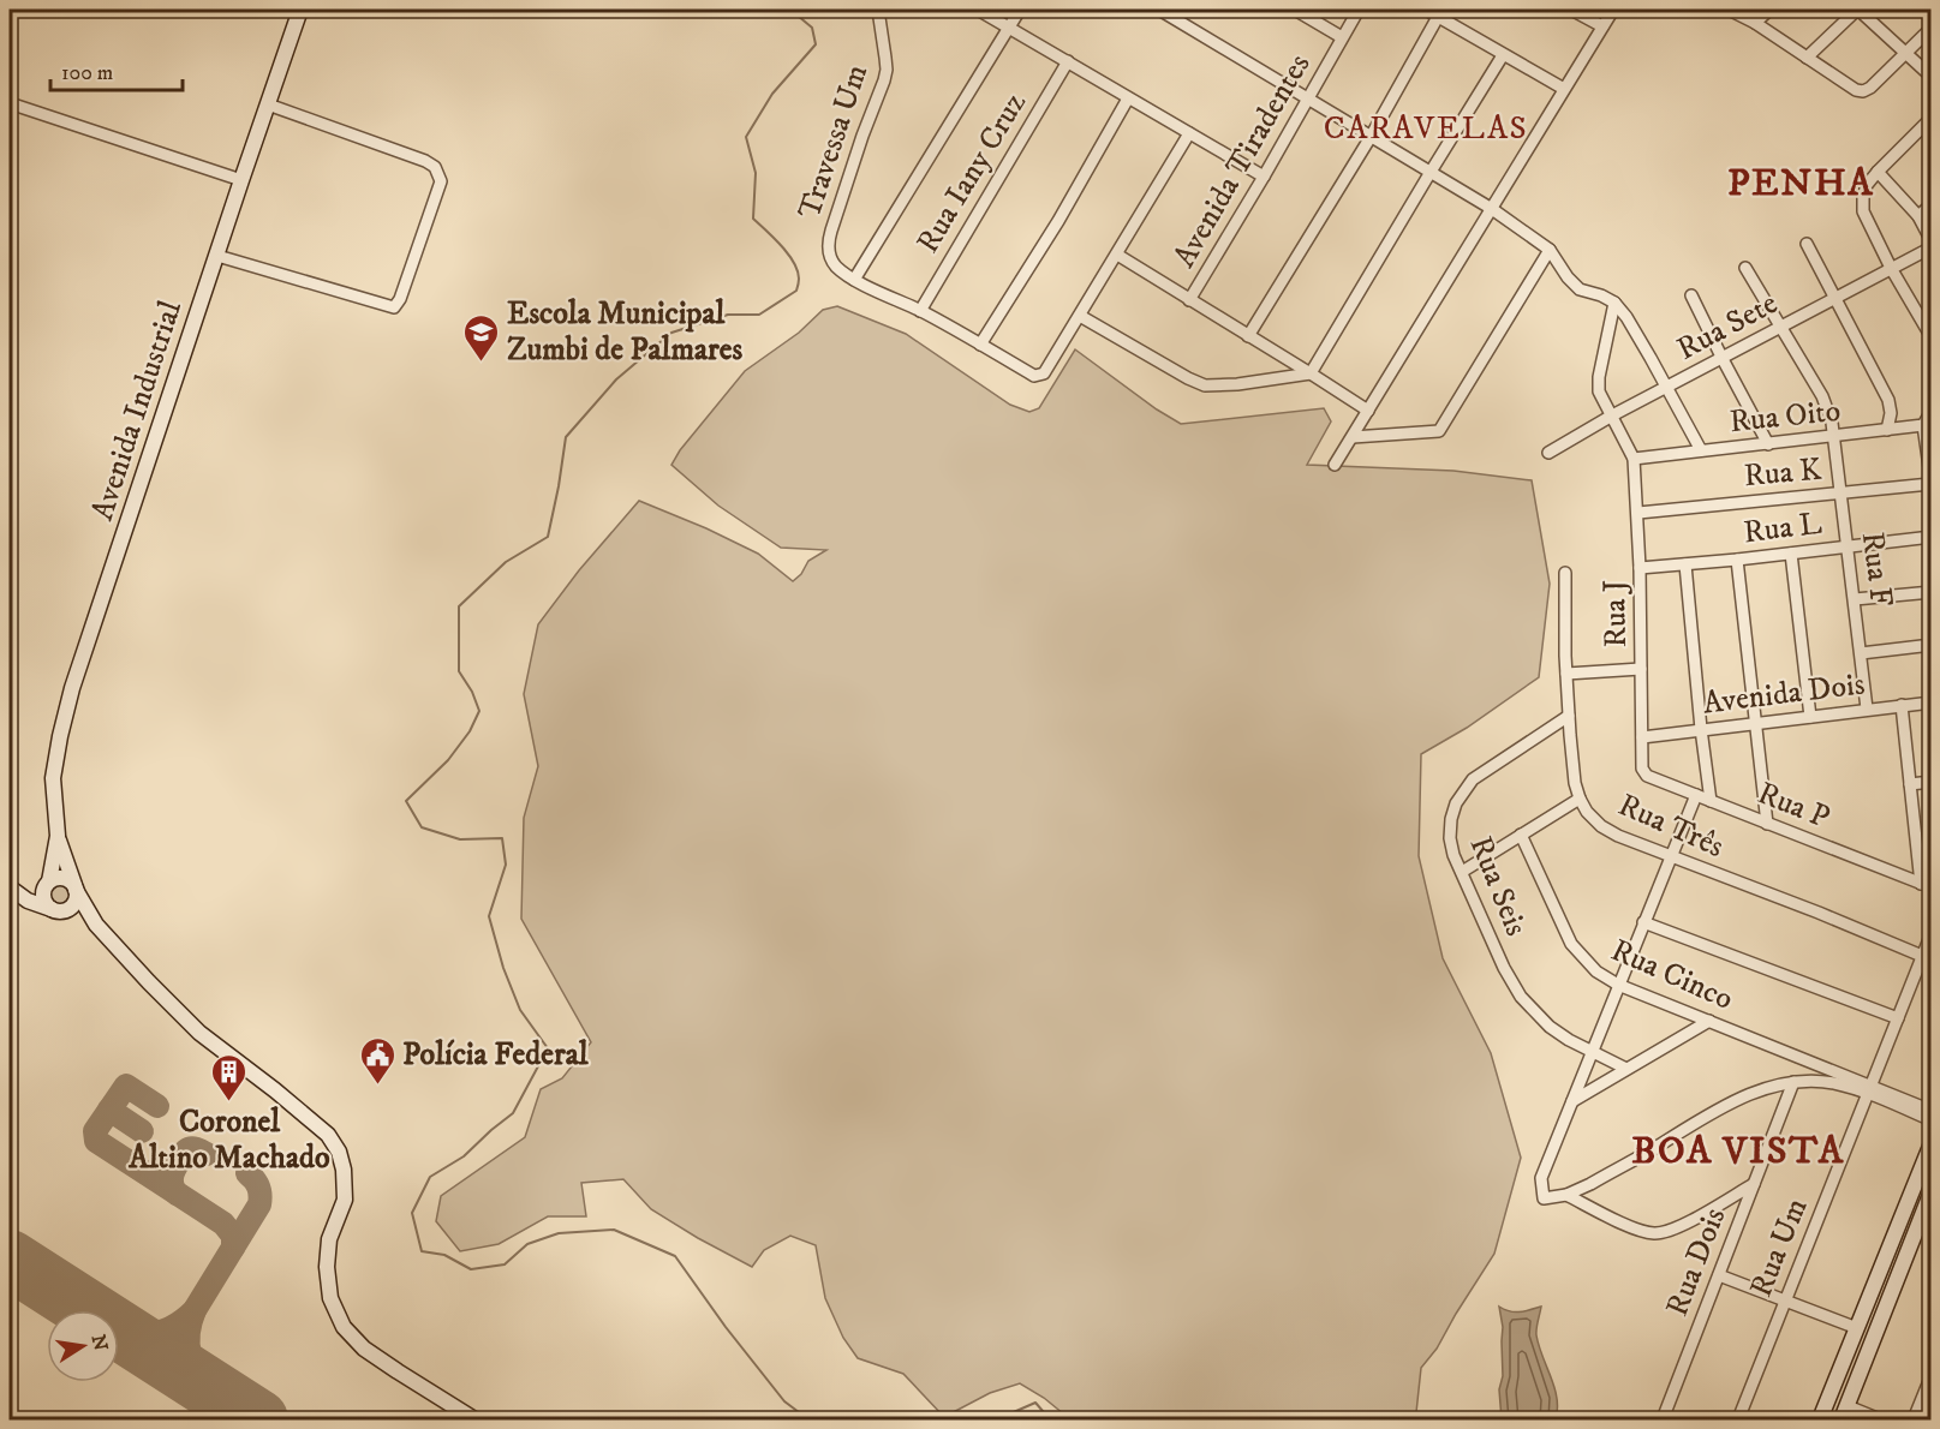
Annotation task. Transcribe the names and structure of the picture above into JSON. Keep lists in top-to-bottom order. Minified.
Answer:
{"streets":{"street":["Travessa Um","Avenida Tiradentes","Rua Iany Cruz","Rua Sete","Avenida Industrial","Rua Oito","Rua K","Rua L","Rua F","Rua J","Avenida Dois","Rua P","Rua Três","Rua Seis","Rua Cinco","Rua Um","Rua Dois"]},"crossings":[["Rua Sete","Rua F"],["Rua Oito","Rua F"],["Rua Oito","Rua J"],["Rua K","Rua F"],["Rua K","Rua J"],["Rua L","Rua F"],["Rua L","Rua J"],["Rua F","Avenida Dois"],["Rua J","Avenida Dois"],["Rua J","Rua P"],["Rua Três","Rua Seis"],["Rua Três","Rua Um"],["Rua Cinco","Rua Um"]],"districts":["CARAVELAS","PENHA","BOA VISTA"],"places":{"school or university":["Escola Municipal Zumbi de Palmares"],"public building":["Polícia Federal"],"building":["Coronel Altino Machado"]},"scale_bar":"100 m","north":"right"}
